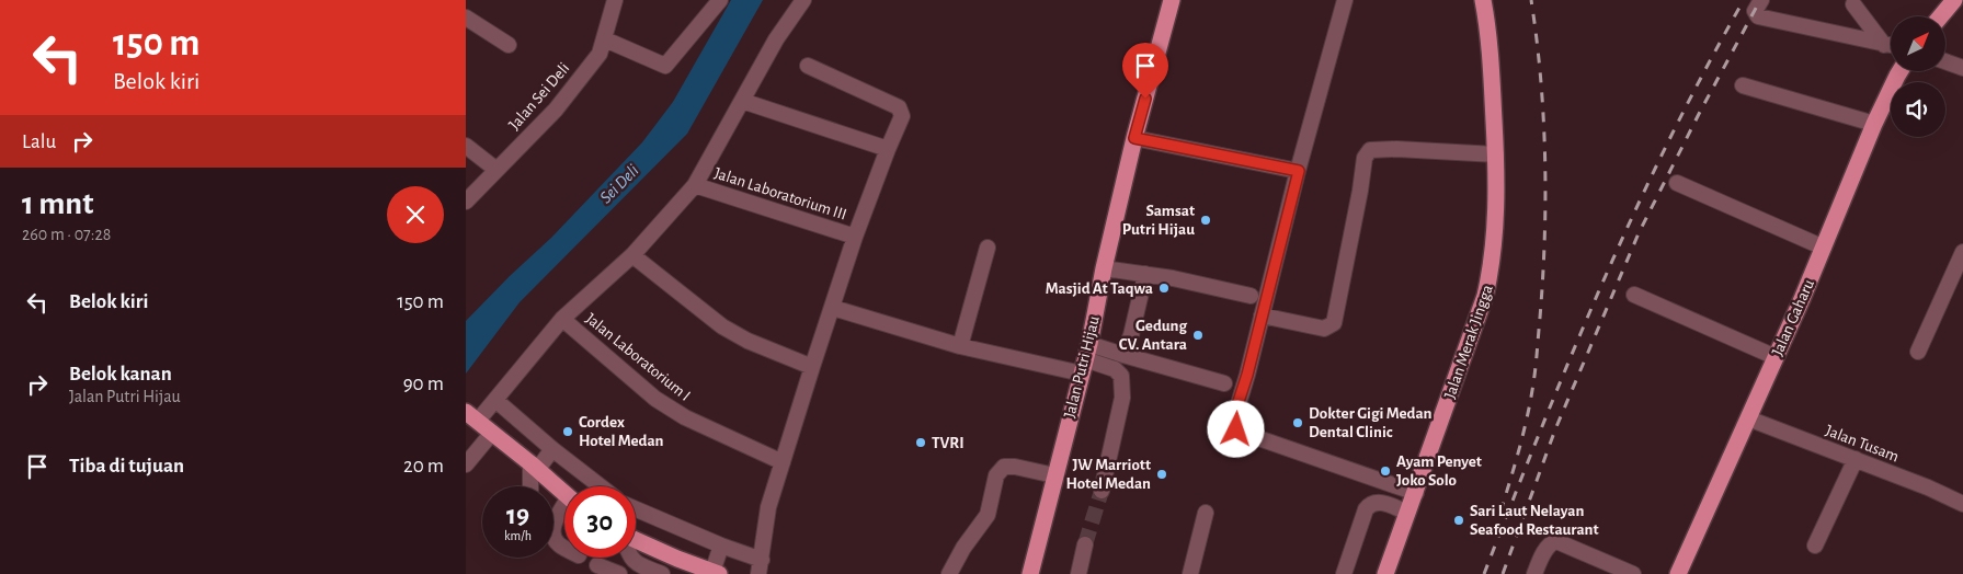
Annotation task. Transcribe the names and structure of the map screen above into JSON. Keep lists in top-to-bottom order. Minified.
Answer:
{"streets":{"main road":["Jalan Gaharu","Jalan Merak Jingga","Jalan Putri Hijau"],"street":["Jalan Sei Deli","Jalan Laboratorium III","Jalan Laboratorium I","Jalan Tusam"]},"crossings":[["Jalan Gaharu","Jalan Tusam"]],"water":["Sei Deli"],"places":["Samsat Putri Hijau","Masjid At Taqwa","Gedung CV. Antara","Dokter Gigi Medan Dental Clinic","Cordex Hotel Medan","TVRI","Ayam Penyet Joko Solo","JW Marriott Hotel Medan","Sari Laut Nelayan Seafood Restaurant"],"north":"top right","page":{"turn":["150 m","Belok kiri"],"then":"Lalu","heading":["1 mnt","260 m · 07:28"],"list":[{"name":"Belok kiri","value":"150 m"},{"name":"Belok kanan","note":"Jalan Putri Hijau","value":"90 m"},{"name":"Tiba di tujuan","value":"20 m"}],"speed":"19 km/h","limit":"30"}}
